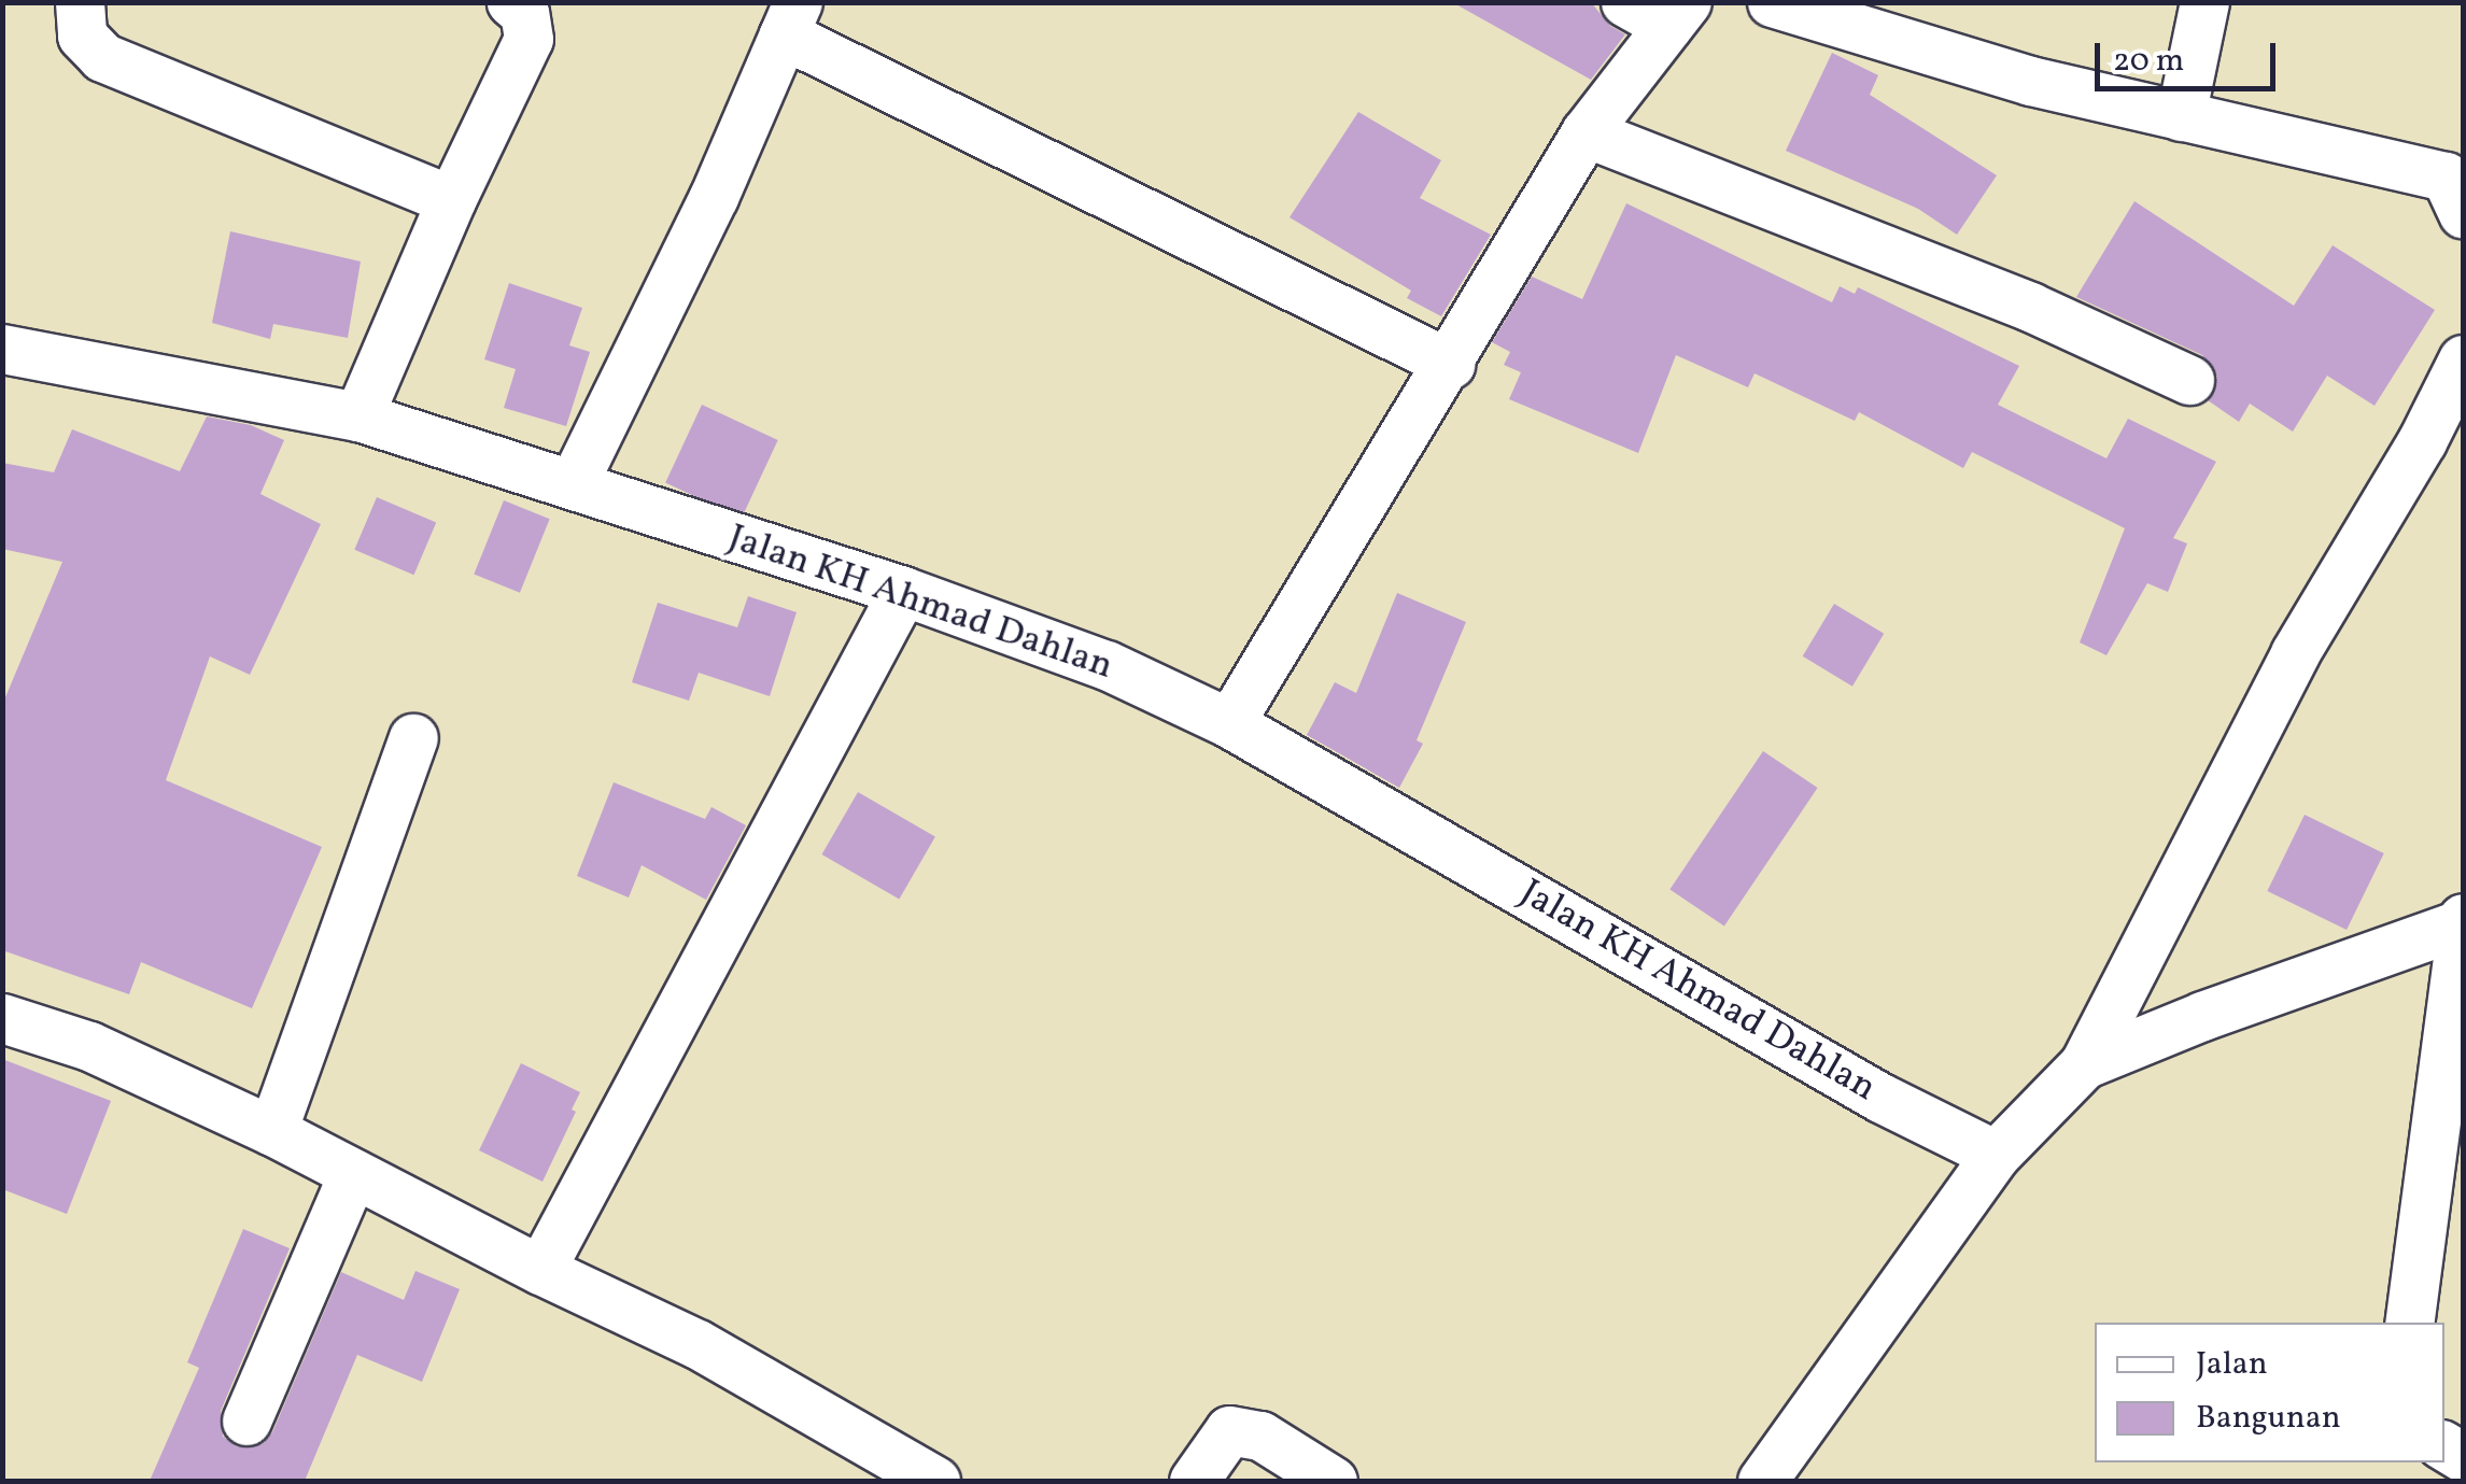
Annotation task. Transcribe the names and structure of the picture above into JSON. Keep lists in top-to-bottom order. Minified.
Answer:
{"streets":{"street":["Jalan KH Ahmad Dahlan"]},"legend":["Jalan","Bangunan"],"scale_bar":"20 m"}
